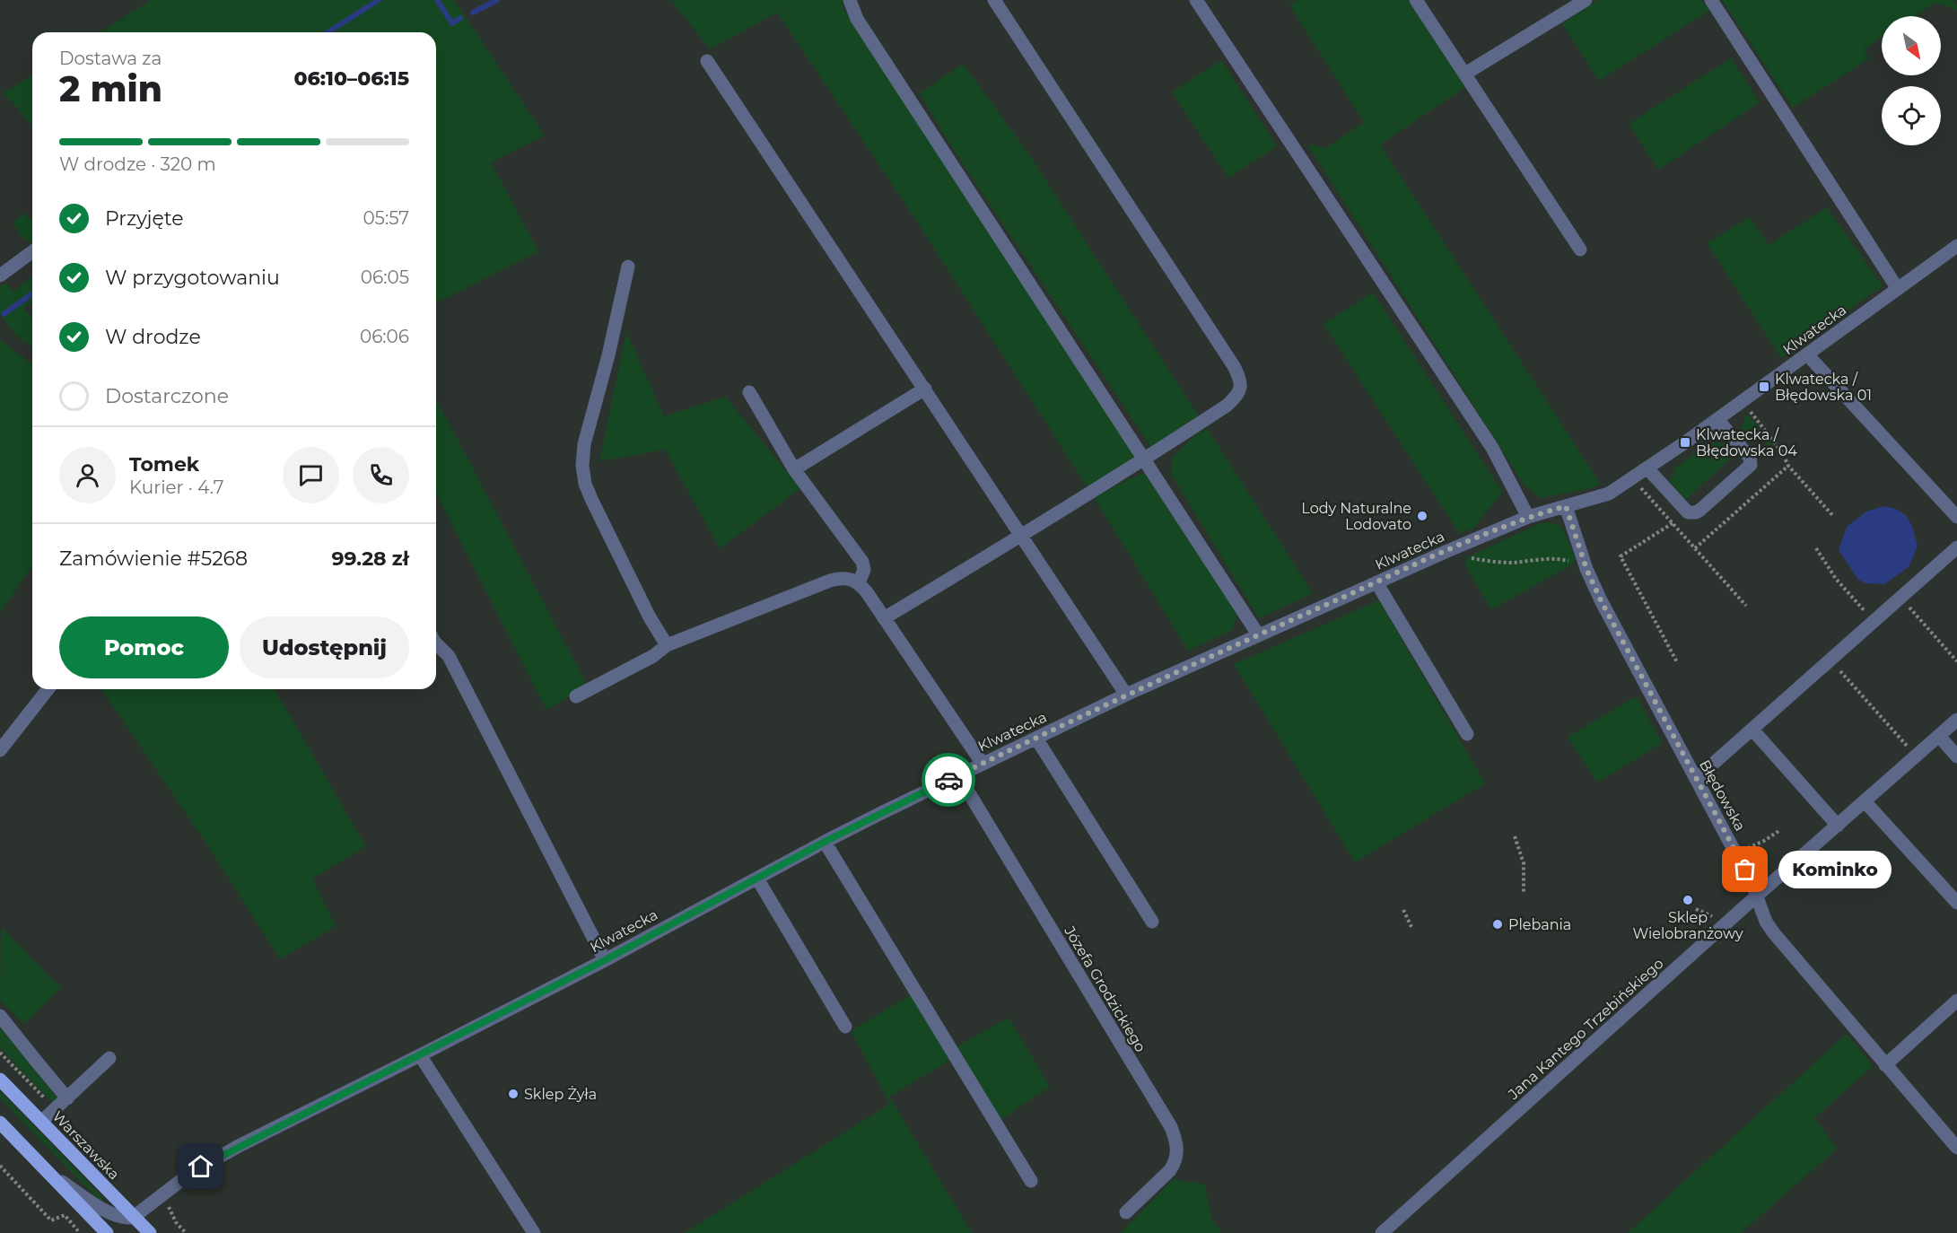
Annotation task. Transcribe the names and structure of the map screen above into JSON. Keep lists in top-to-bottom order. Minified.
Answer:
{"streets":{"main road":["Warszawska"],"street":["Klwatecka","Błędowska","Józefa Grodzickiego","Jana Kantego Trzebińskiego"]},"crossings":[["Klwatecka","Błędowska"],["Klwatecka","Józefa Grodzickiego"],["Klwatecka","Warszawska"],["Błędowska","Jana Kantego Trzebińskiego"]],"places":{"transit":["Klwatecka / Błędowska 01","Klwatecka / Błędowska 04"],"other":["Lody Naturalne Lodovato","Kominko","Sklep Wielobranżowy","Plebania","Sklep Żyła"]},"north":"bottom right","page":{"heading":["2 min","Dostawa za","06:10–06:15"],"panel":["Tomek","Kurier · 4.7","Zamówienie #5268","99.28 zł"],"bar":"W drodze · 320 m","list":[["Przyjęte","05:57"],["W przygotowaniu","06:05"],["W drodze","06:06"],"Dostarczone"],"buttons":["Pomoc","Udostępnij"],"bubble":"Kominko"}}
